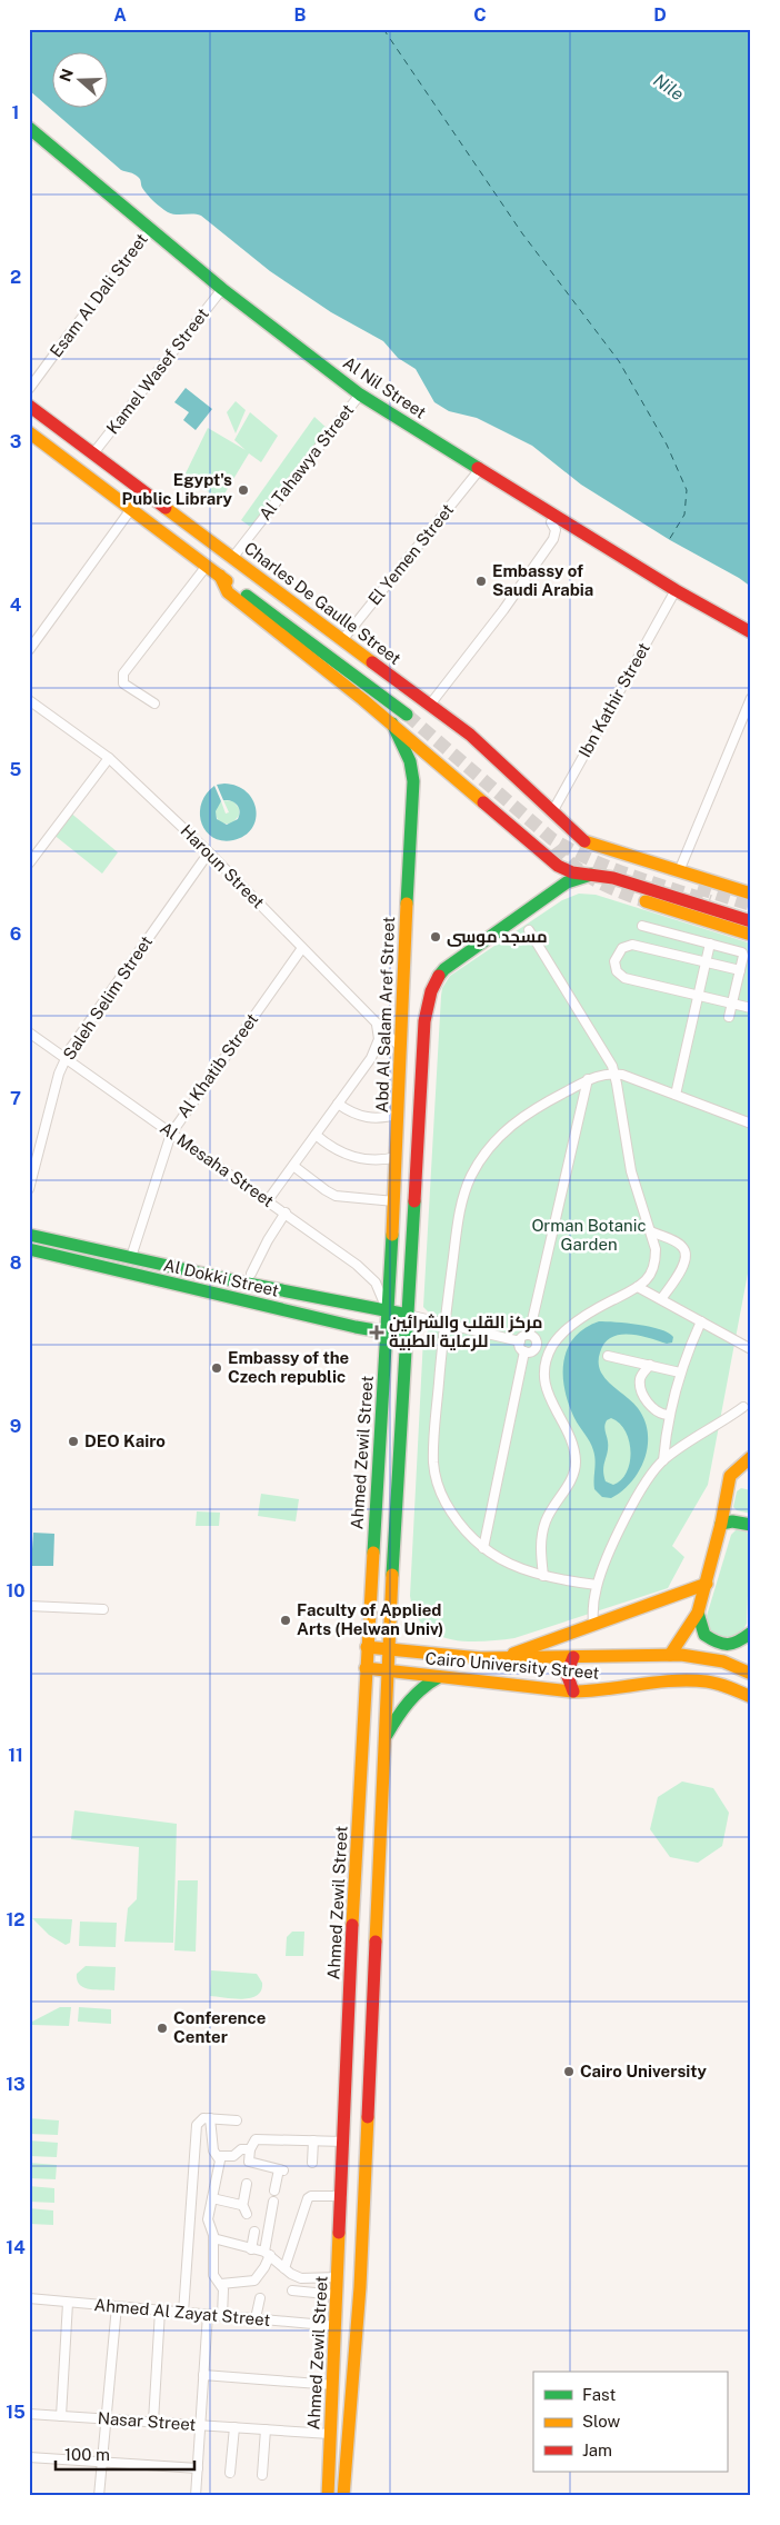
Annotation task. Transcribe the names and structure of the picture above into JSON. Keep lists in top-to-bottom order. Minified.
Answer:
{"streets":{"main road":["Al Nil Street","Charles De Gaulle Street","Abd Al Salam Aref Street","Al Dokki Street","Ahmed Zewil Street","Cairo University Street"],"street":["Esam Al Dali Street","Kamel Wasef Street","Al Tahawya Street","El Yemen Street","Ibn Kathir Street","Haroun Street","Saleh Selim Street","Al Khatib Street","Al Mesaha Street","Ahmed Al Zayat Street","Nasar Street"]},"crossings":[["Esam Al Dali Street","Al Nil Street"],["Kamel Wasef Street","Al Nil Street"],["Kamel Wasef Street","Charles De Gaulle Street"],["Al Nil Street","Al Tahawya Street"],["Al Nil Street","El Yemen Street"],["Al Nil Street","Ibn Kathir Street"],["Al Tahawya Street","Charles De Gaulle Street"],["El Yemen Street","Charles De Gaulle Street"],["Charles De Gaulle Street","Ibn Kathir Street"],["Haroun Street","Saleh Selim Street"],["Haroun Street","Abd Al Salam Aref Street"],["Haroun Street","Al Khatib Street"],["Saleh Selim Street","Al Mesaha Street"],["Abd Al Salam Aref Street","Al Mesaha Street"],["Abd Al Salam Aref Street","Al Dokki Street"],["Abd Al Salam Aref Street","Ahmed Zewil Street"],["Al Khatib Street","Al Mesaha Street"],["Al Khatib Street","Al Dokki Street"],["Al Mesaha Street","Al Dokki Street"],["Al Mesaha Street","Ahmed Zewil Street"],["Al Dokki Street","Ahmed Zewil Street"],["Ahmed Zewil Street","Cairo University Street"],["Ahmed Zewil Street","Ahmed Al Zayat Street"],["Ahmed Zewil Street","Nasar Street"]],"water":["Nile"],"parks":["Orman Botanic Garden"],"places":{"other":["Egypt's Public Library","Embassy of Saudi Arabia","مسجد موسى","Embassy of the Czech republic","DEO Kairo","Faculty of Applied Arts (Helwan Univ)","Conference Center","Cairo University"],"health":["مركز القلب والشرائين للرعاية الطبية"]},"legend":["Fast","Slow","Jam"],"scale_bar":"100 m","north":"left","grid":{"columns":["A","B","C","D"],"rows":["1","2","3","4","5","6","7","8","9","10","11","12","13","14","15"]}}
